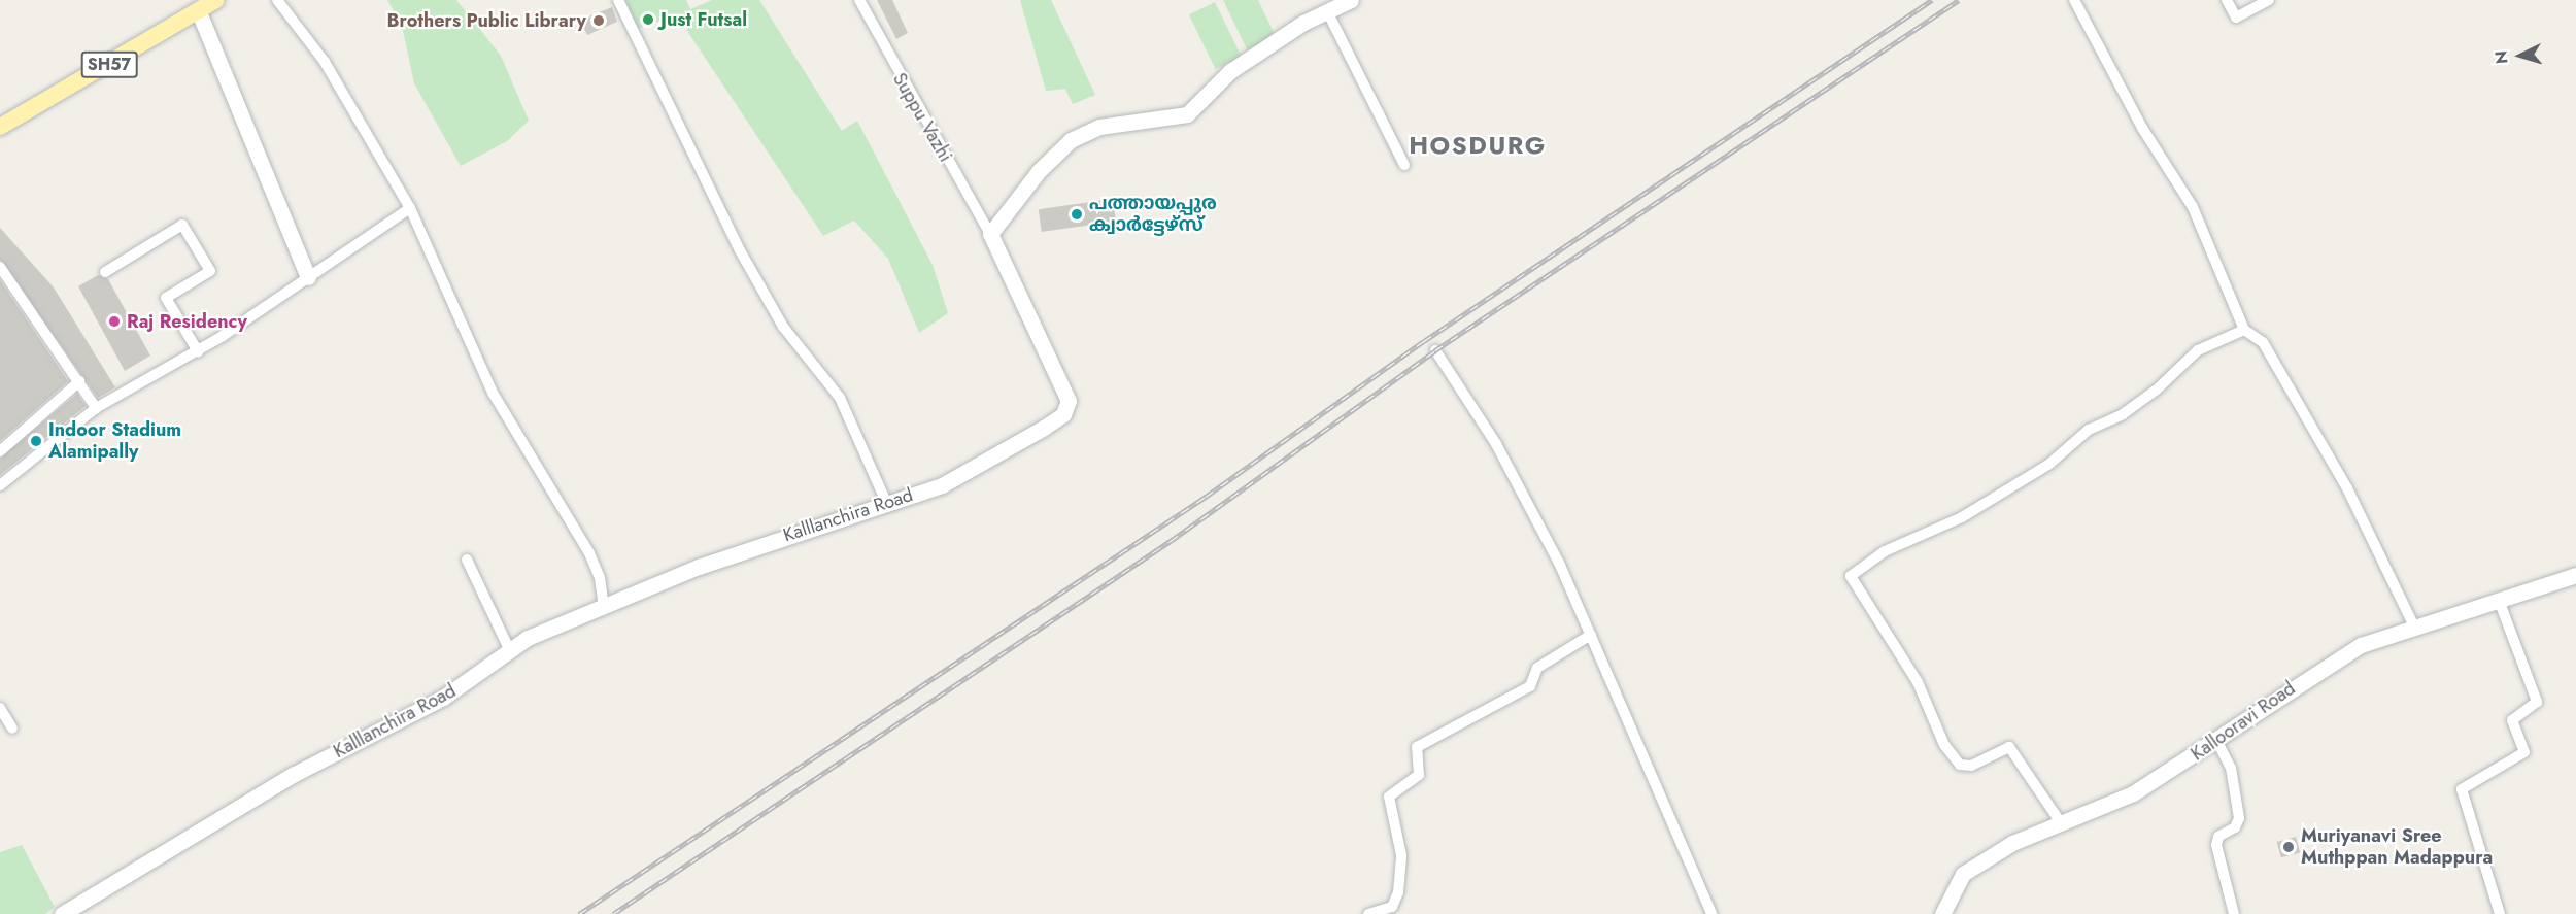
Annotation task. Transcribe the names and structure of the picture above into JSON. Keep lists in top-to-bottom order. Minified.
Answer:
{"streets":{"main road":["SH57"],"street":["Suppu Vazhi","Kalllanchira Road","Kallooravi Road"]},"crossings":[["Suppu Vazhi","Kalllanchira Road"]],"districts":["HOSDURG"],"places":["Just Futsal","Brothers Public Library","പത്തായപ്പുര ക്വാർട്ടേഴ്സ്","Raj Residency","Indoor Stadium Alamipally","Muriyanavi Sree Muthppan Madappura"],"north":"left"}
